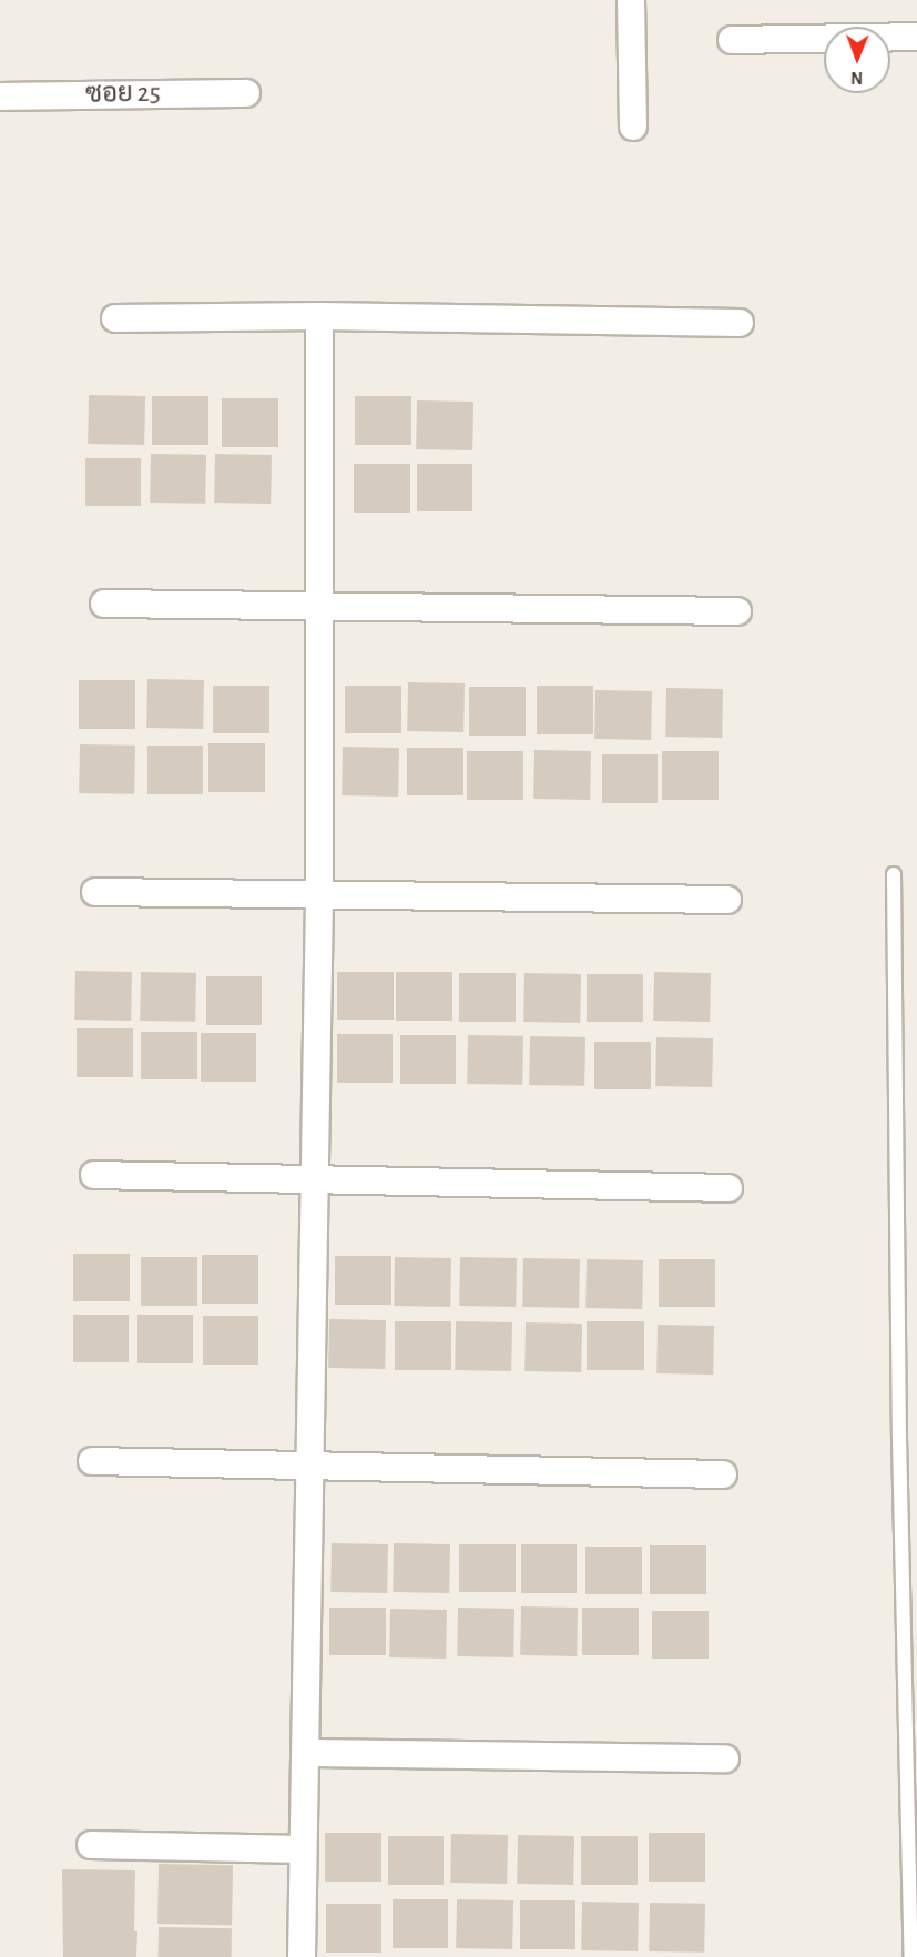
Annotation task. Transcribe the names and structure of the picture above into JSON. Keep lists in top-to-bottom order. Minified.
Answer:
{"streets":{"street":["ซอย 25"]},"north":"bottom"}
